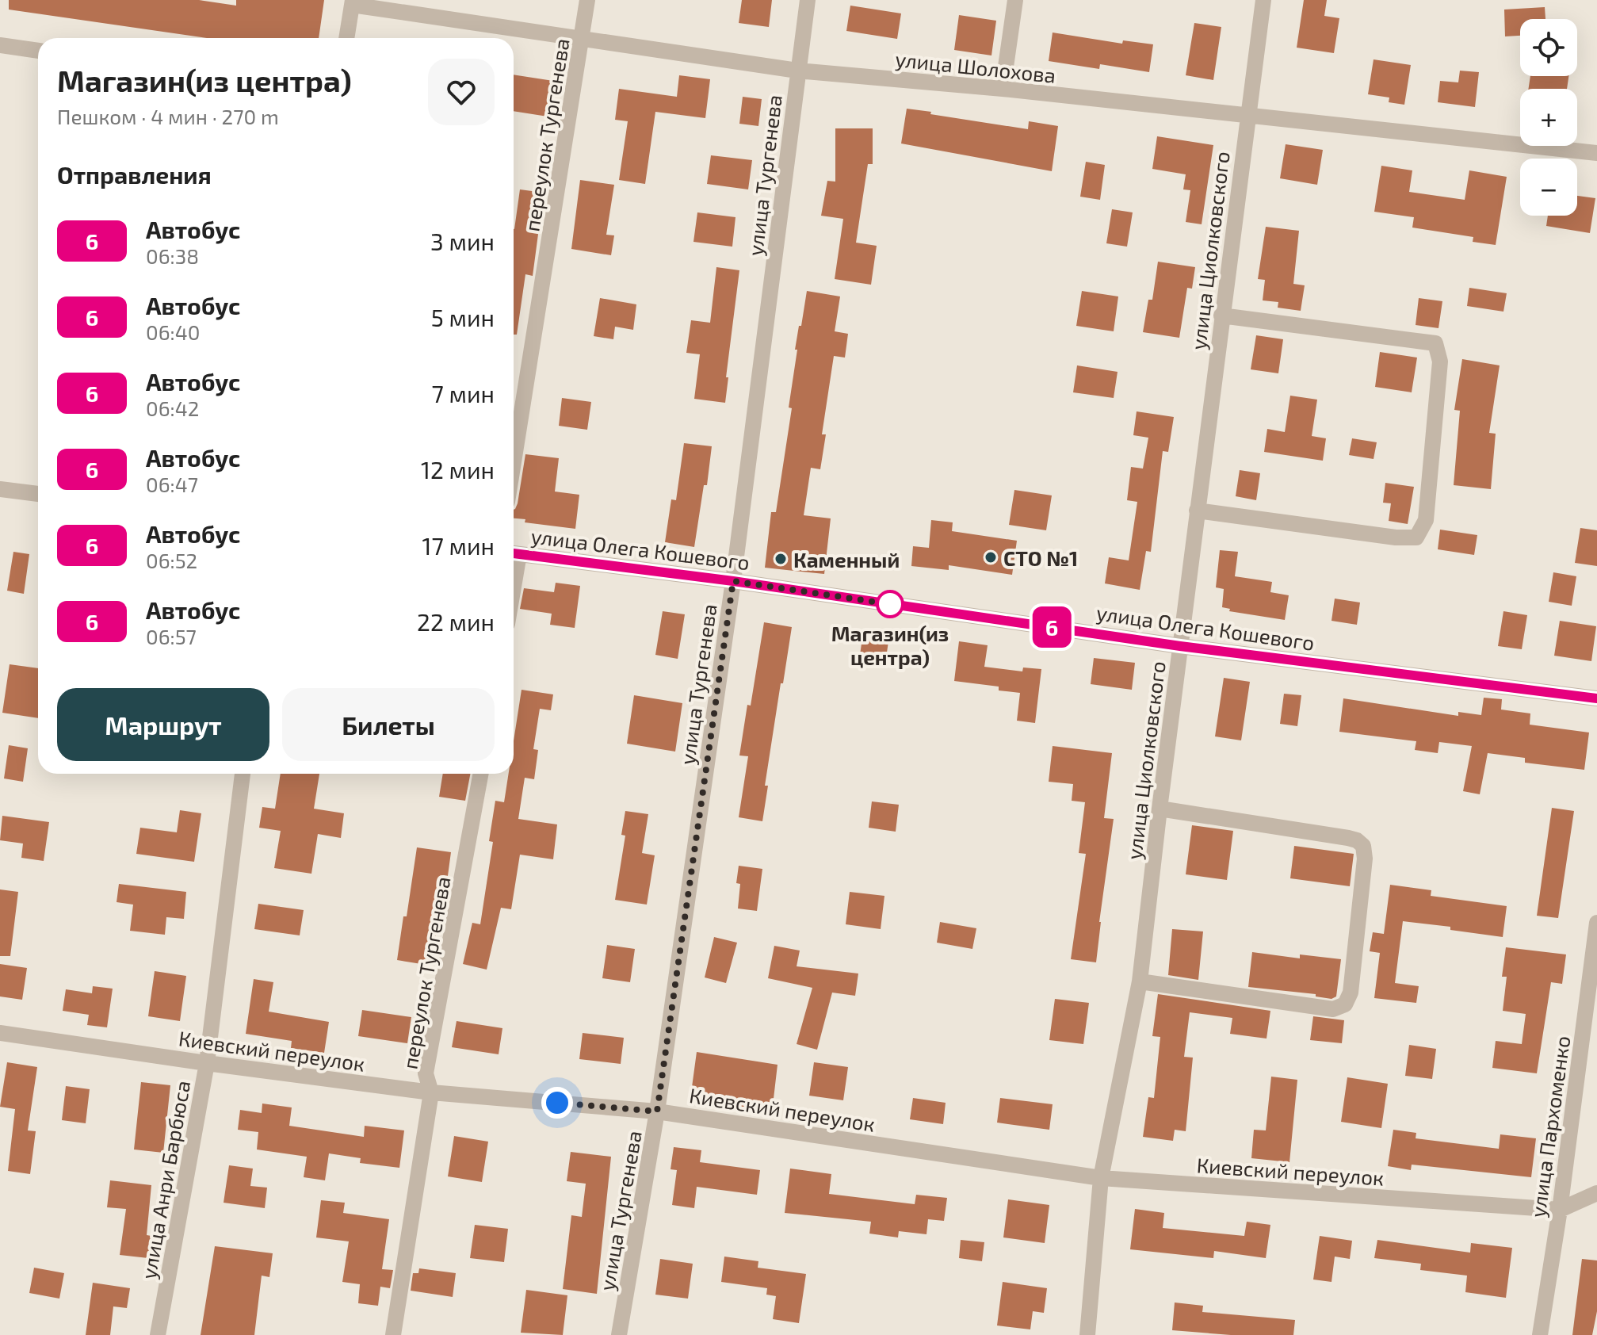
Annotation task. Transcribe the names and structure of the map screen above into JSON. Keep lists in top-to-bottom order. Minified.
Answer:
{"streets":{"street":["улица Шолохова","переулок Тургенева","улица Тургенева","улица Циолковского","улица Олега Кошевого","Киевский переулок","улица Пархоменко","улица Анри Барбюса"]},"crossings":[["улица Шолохова","переулок Тургенева"],["улица Шолохова","улица Тургенева"],["улица Шолохова","улица Циолковского"],["переулок Тургенева","Киевский переулок"],["улица Тургенева","улица Олега Кошевого"],["улица Тургенева","Киевский переулок"],["улица Циолковского","улица Олега Кошевого"],["улица Циолковского","Киевский переулок"],["Киевский переулок","улица Пархоменко"],["Киевский переулок","улица Анри Барбюса"]],"places":["СТО №1","Каменный","Магазин(из центра)"],"lines":["bus line 6"],"page":{"on_map":"6","map_buttons":["+","−"],"heading":[["Магазин(из центра)","Пешком · 4 мин · 270 m"],"Отправления"],"list":[{"mark":"6","name":"Автобус","note":"06:38","value":"3 мин"},{"mark":"6","name":"Автобус","note":"06:40","value":"5 мин"},{"mark":"6","name":"Автобус","note":"06:42","value":"7 мин"},{"mark":"6","name":"Автобус","note":"06:47","value":"12 мин"},{"mark":"6","name":"Автобус","note":"06:52","value":"17 мин"},{"mark":"6","name":"Автобус","note":"06:57","value":"22 мин"}],"buttons":["Маршрут","Билеты"]}}
